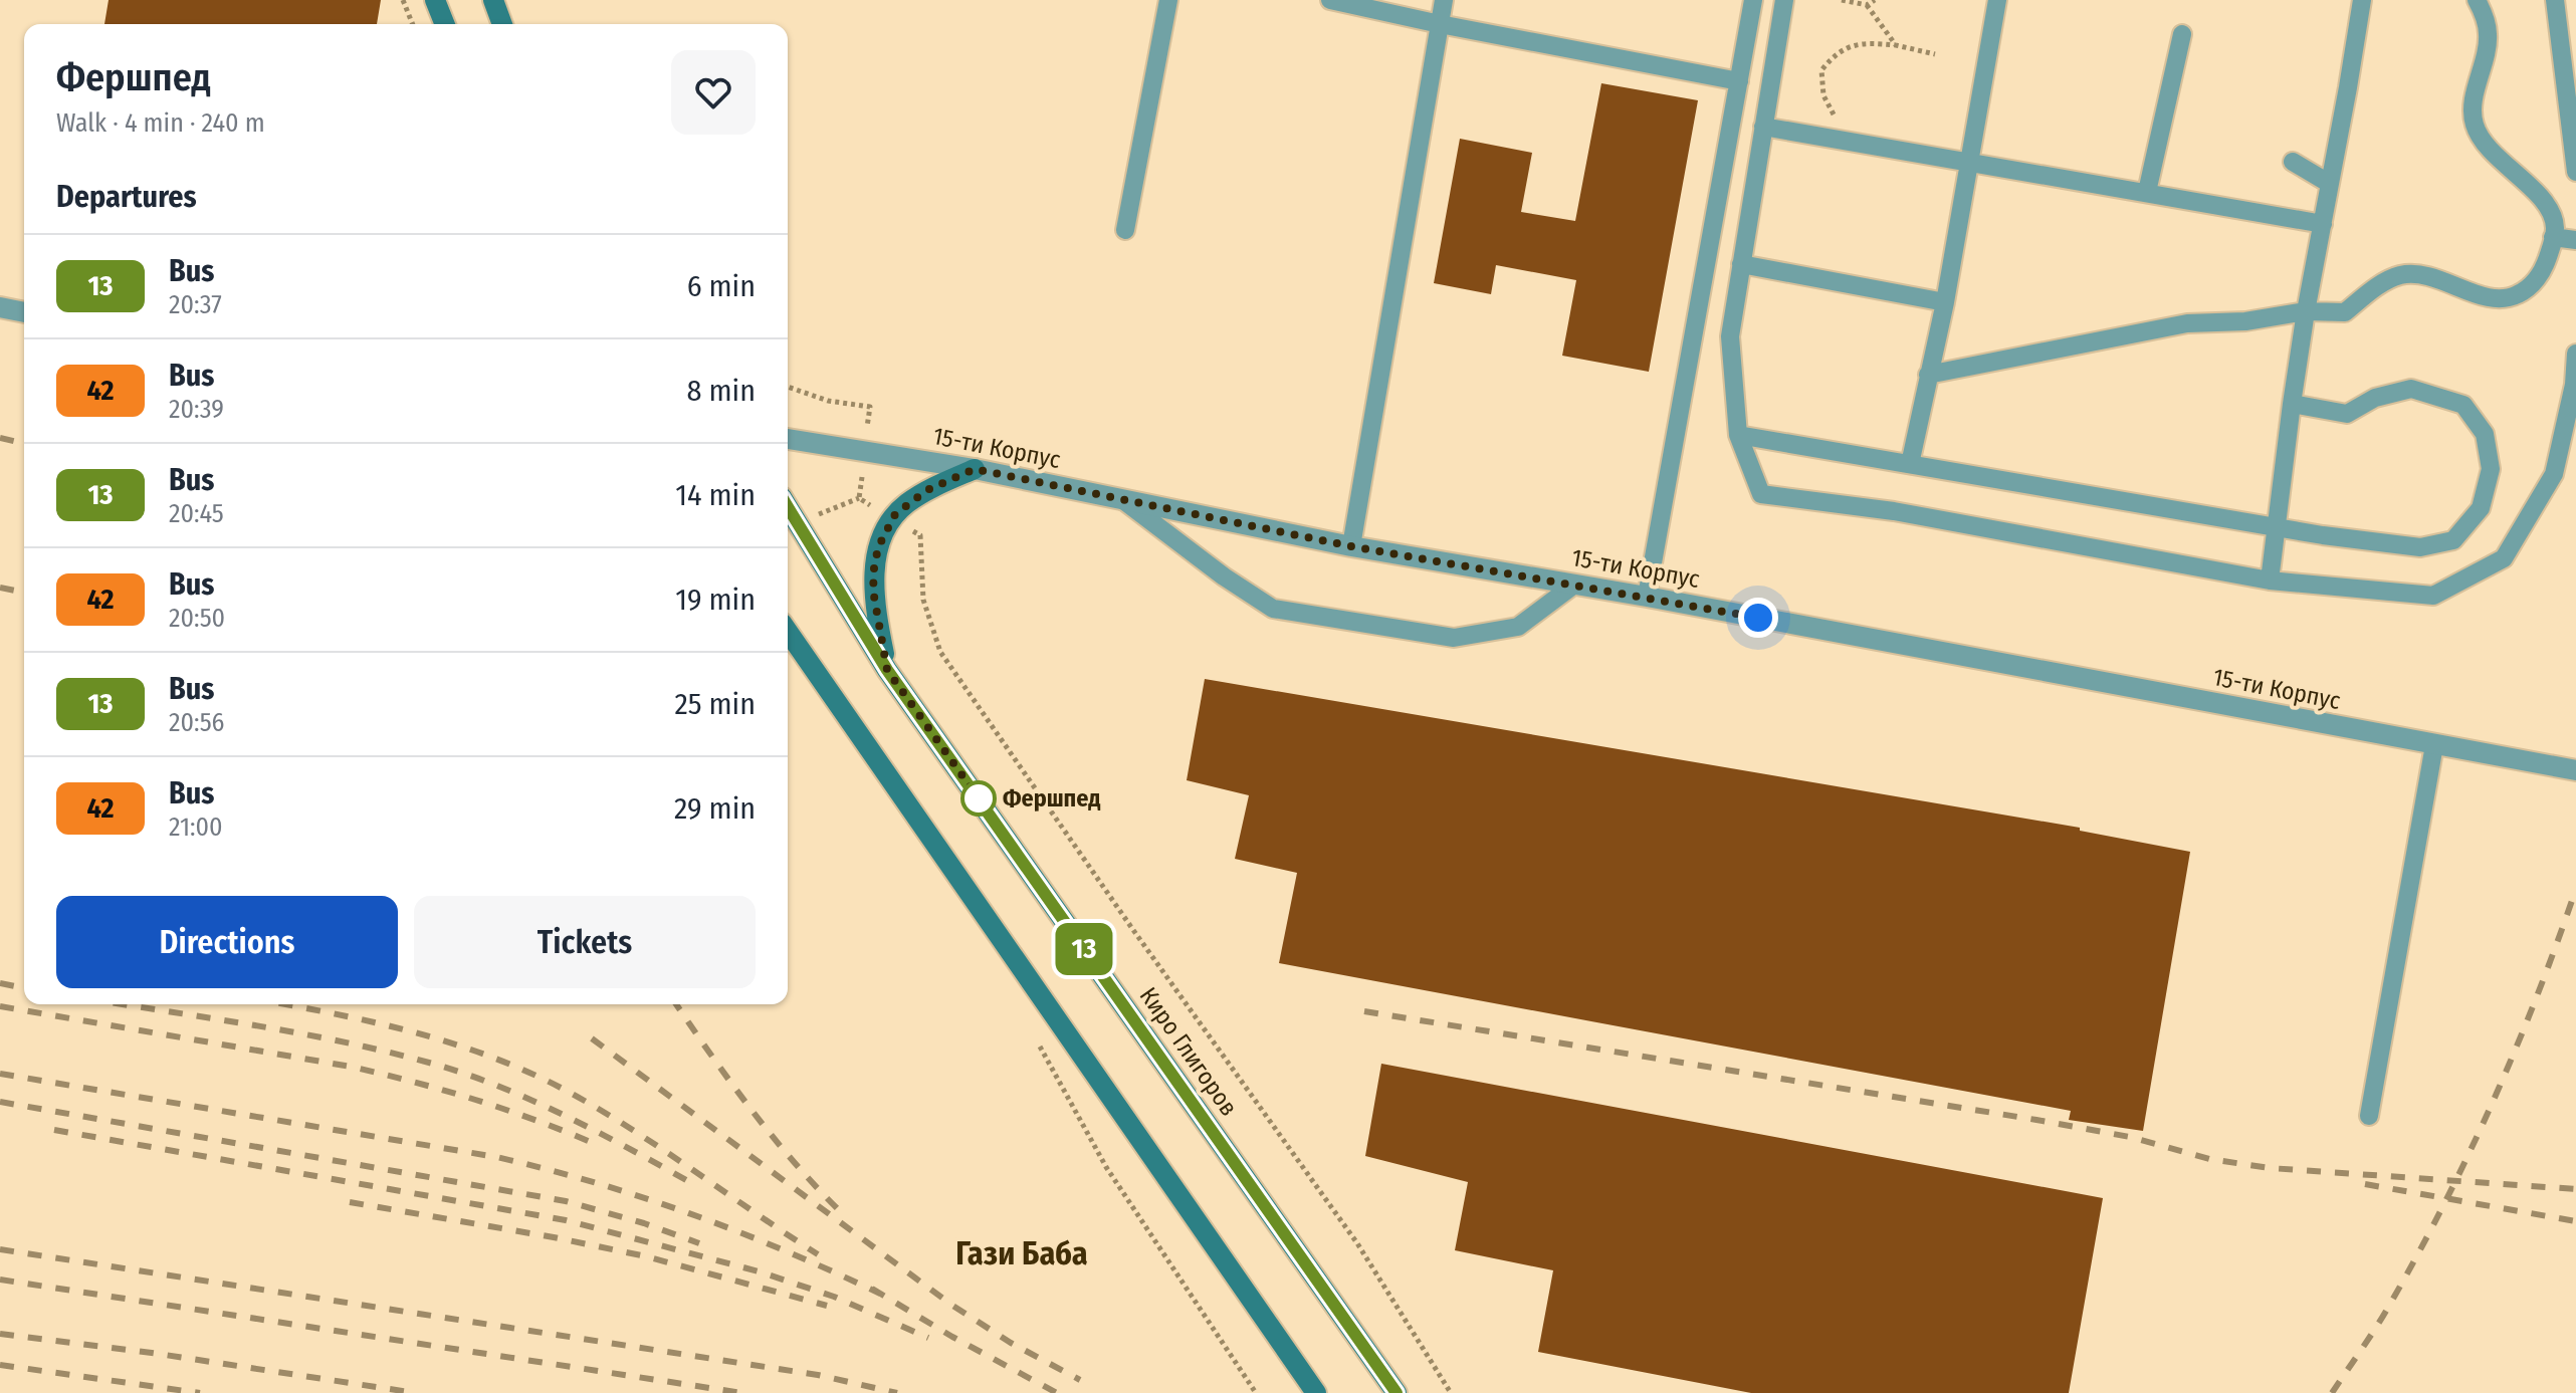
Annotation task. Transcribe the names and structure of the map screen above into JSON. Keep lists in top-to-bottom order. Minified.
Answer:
{"streets":{"street":["15-ти Корпус","Киро Глигоров"]},"districts":["Гази Баба"],"places":["Фершпед"],"lines":["bus line 13"],"page":{"on_map":"13","heading":[["Фершпед","Walk · 4 min · 240 m"],"Departures"],"list":[{"mark":"13","name":"Bus","note":"20:37","value":"6 min"},{"mark":"42","name":"Bus","note":"20:39","value":"8 min"},{"mark":"13","name":"Bus","note":"20:45","value":"14 min"},{"mark":"42","name":"Bus","note":"20:50","value":"19 min"},{"mark":"13","name":"Bus","note":"20:56","value":"25 min"},{"mark":"42","name":"Bus","note":"21:00","value":"29 min"}],"buttons":["Directions","Tickets"]}}
